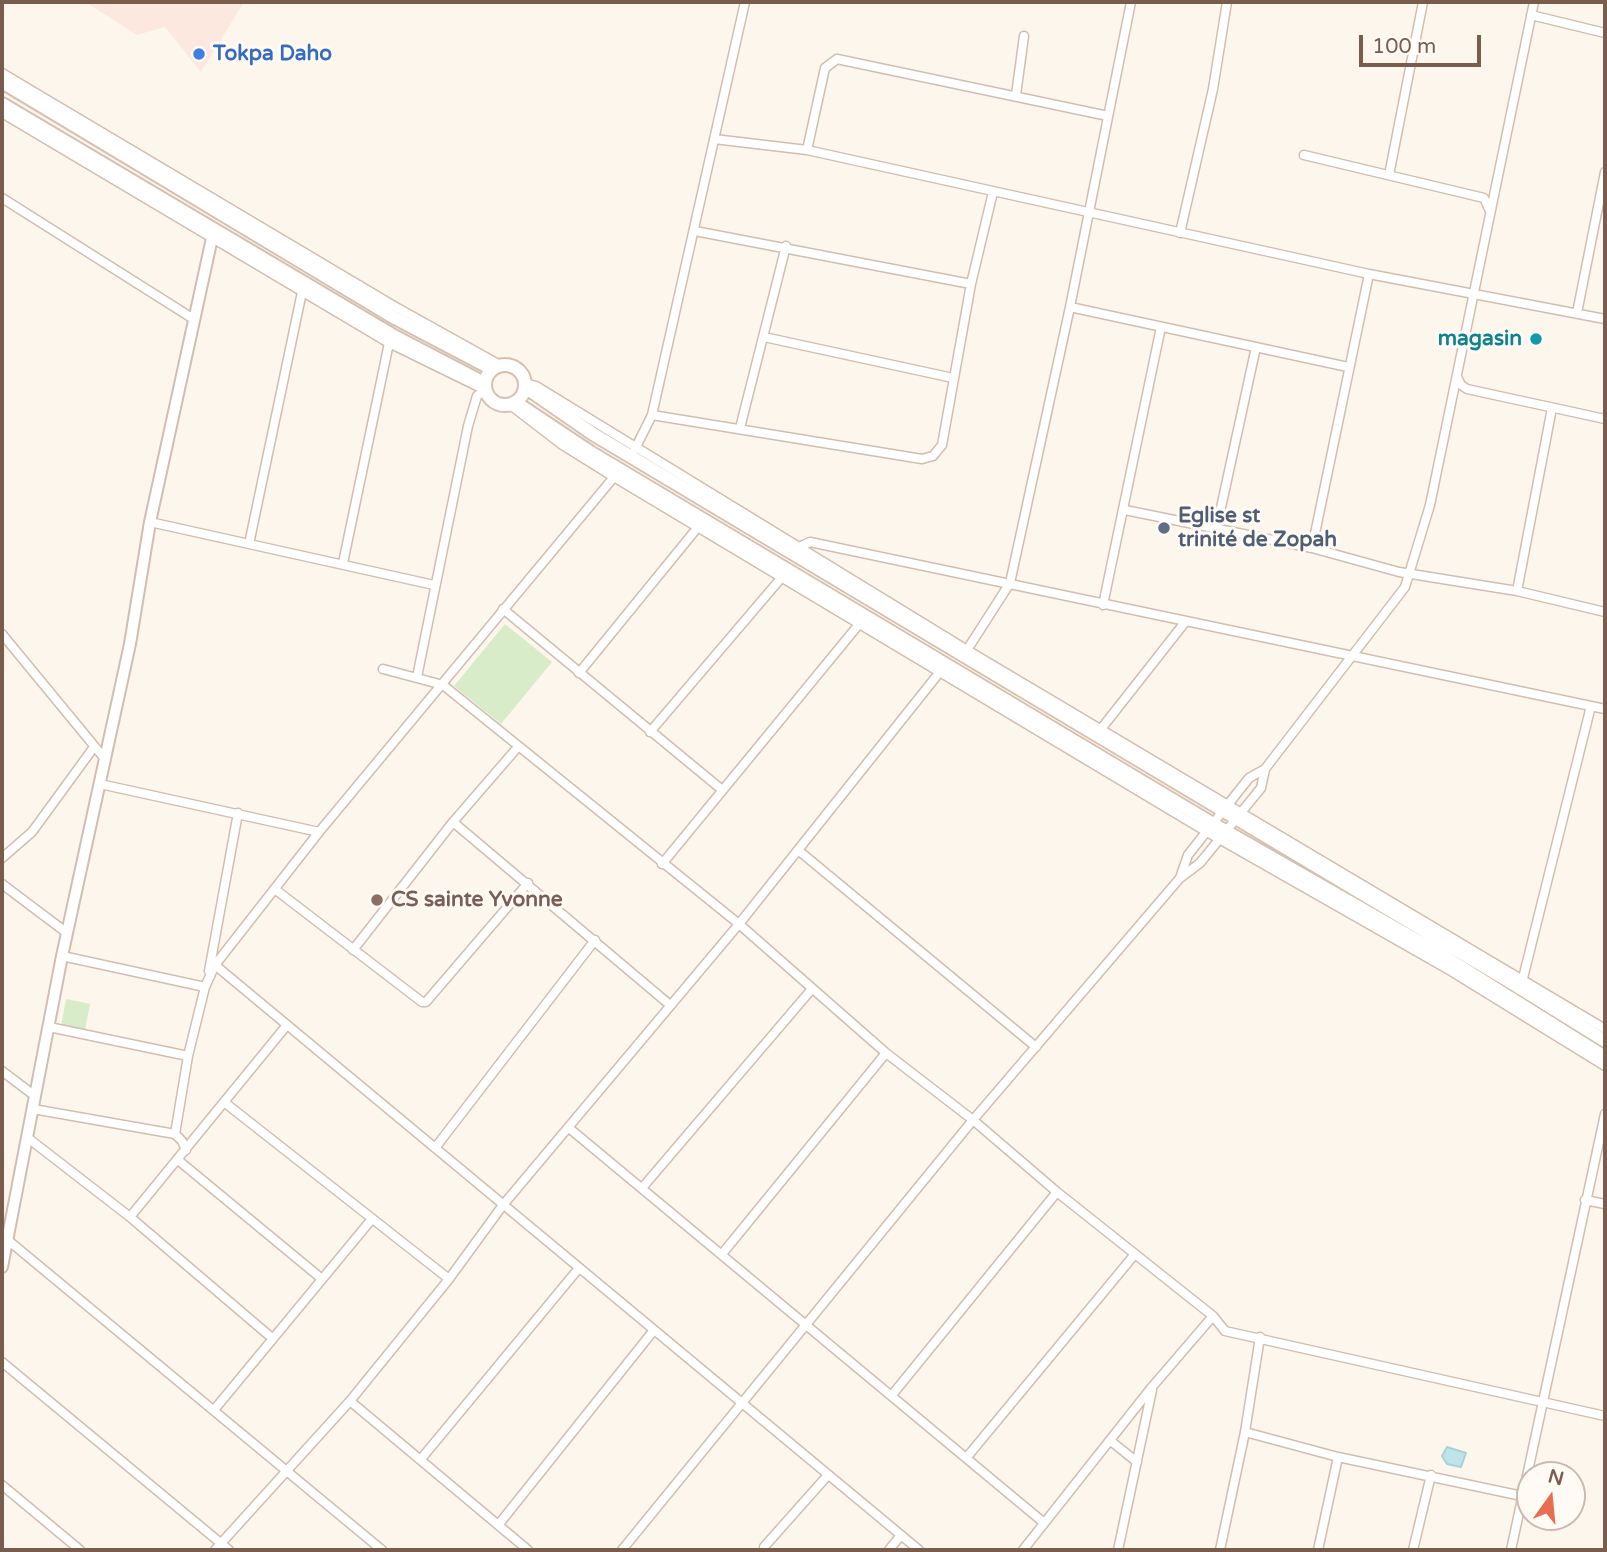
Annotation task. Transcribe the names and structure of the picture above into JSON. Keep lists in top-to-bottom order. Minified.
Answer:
{"places":["Tokpa Daho","magasin","Eglise st trinité de Zopah","CS sainte Yvonne"],"scale_bar":"100 m","north":"top"}
